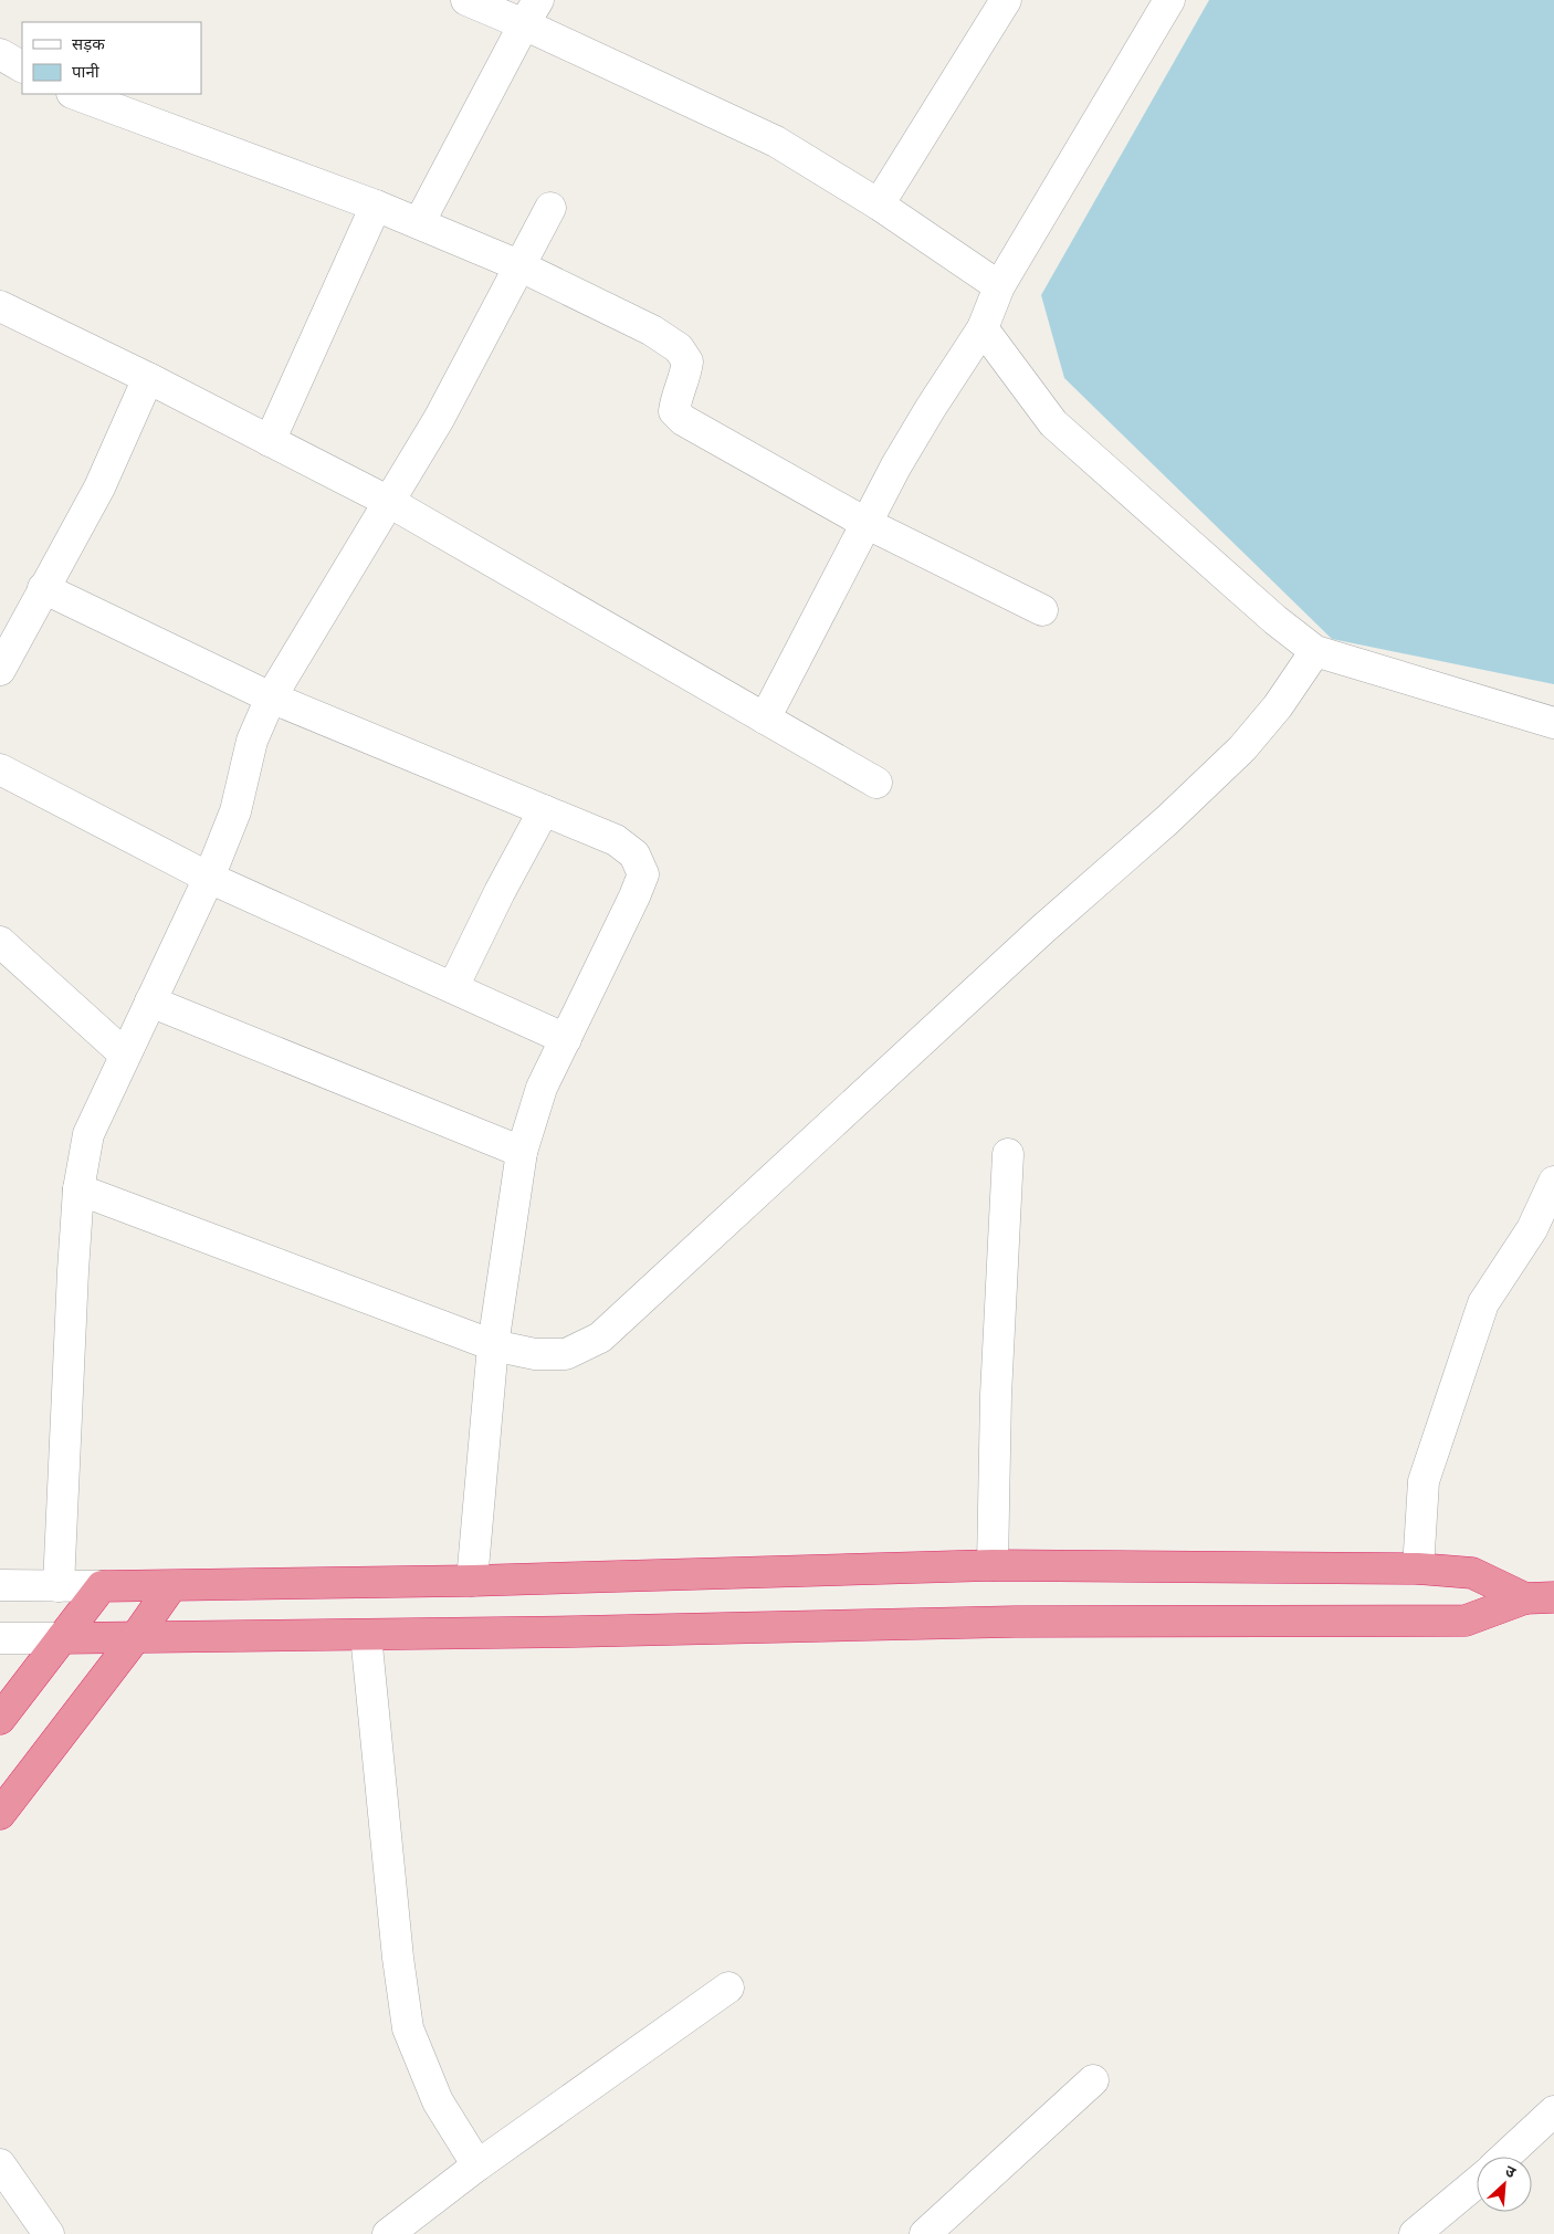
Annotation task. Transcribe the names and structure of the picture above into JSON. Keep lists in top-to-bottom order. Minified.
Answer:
{"legend":["सड़क","पानी"],"north":"top right"}
